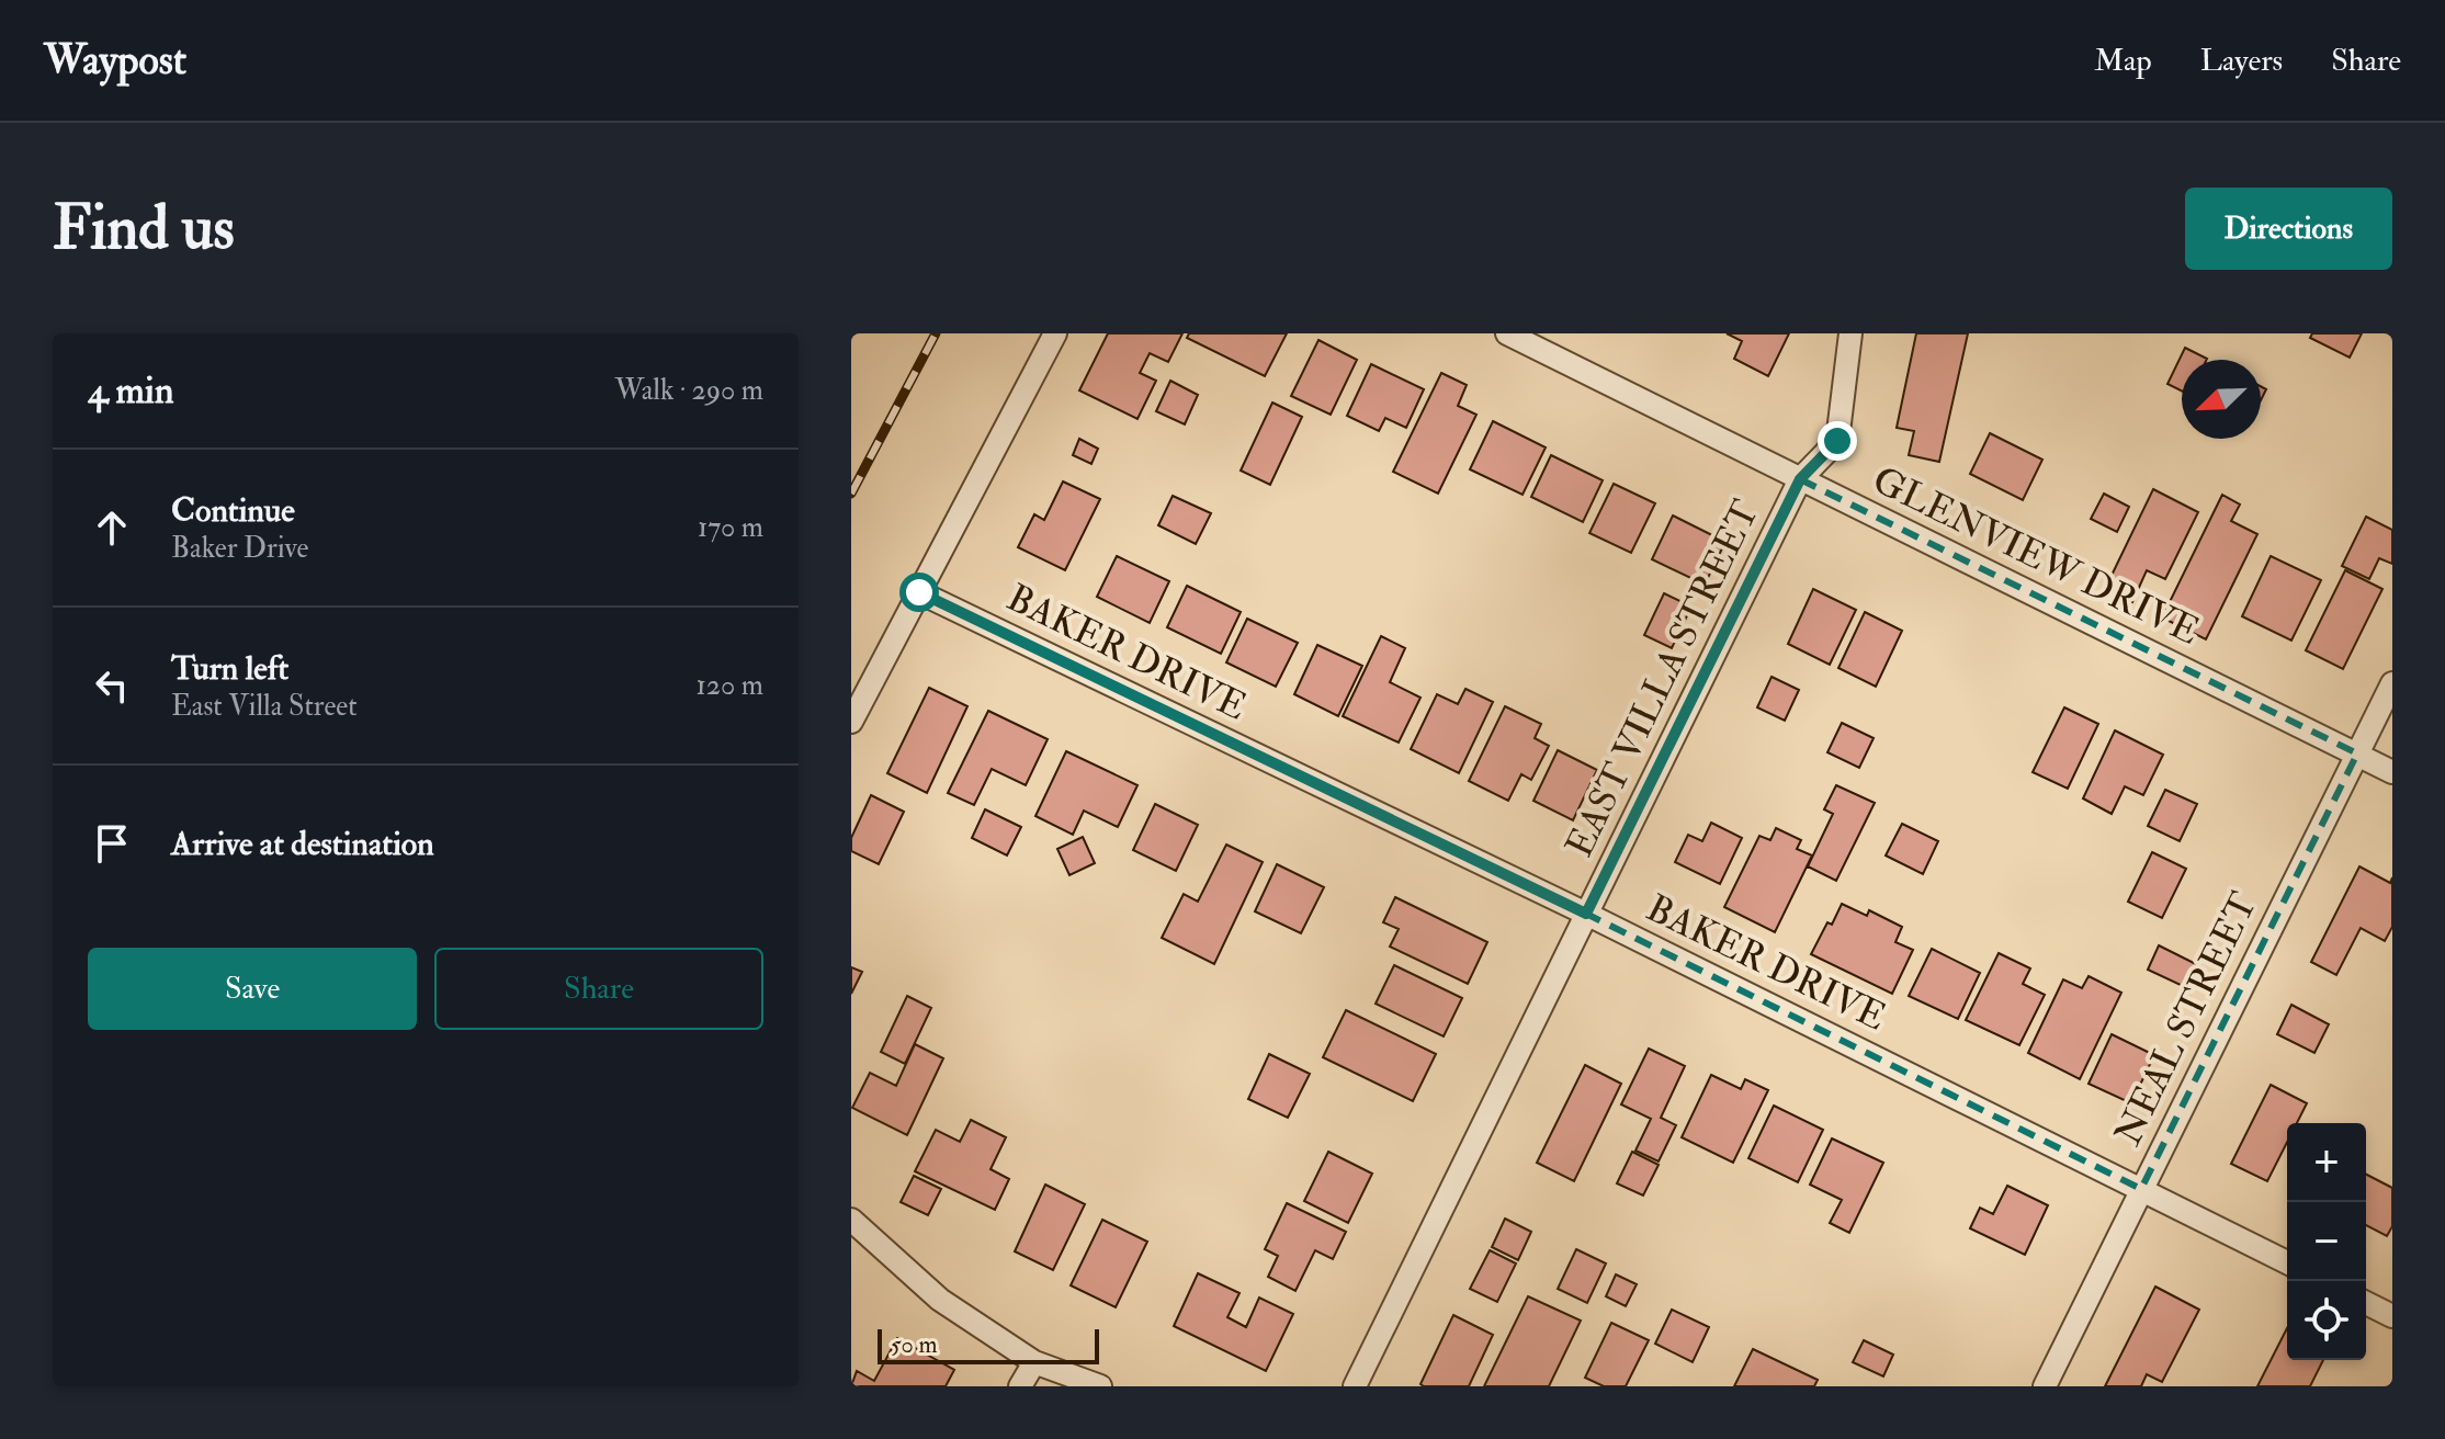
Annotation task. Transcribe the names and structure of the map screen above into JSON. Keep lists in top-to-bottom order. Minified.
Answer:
{"streets":{"street":["GLENVIEW DRIVE","BAKER DRIVE","EAST VILLA STREET","NEAL STREET"]},"crossings":[["GLENVIEW DRIVE","EAST VILLA STREET"],["GLENVIEW DRIVE","NEAL STREET"],["BAKER DRIVE","EAST VILLA STREET"],["BAKER DRIVE","NEAL STREET"]],"scale_bar":"50 m","north":"bottom left","page":{"header":"Waypost","nav":["Map","Layers","Share"],"buttons":["Directions",["Save","Share"]],"title":"Find us","heading":["4 min","Walk · 290 m"],"list":[["Continue","Baker Drive","170 m"],["Turn left","East Villa Street","120 m"],"Arrive at destination"],"map_buttons":["+","−"],"scale":"50 m"}}
